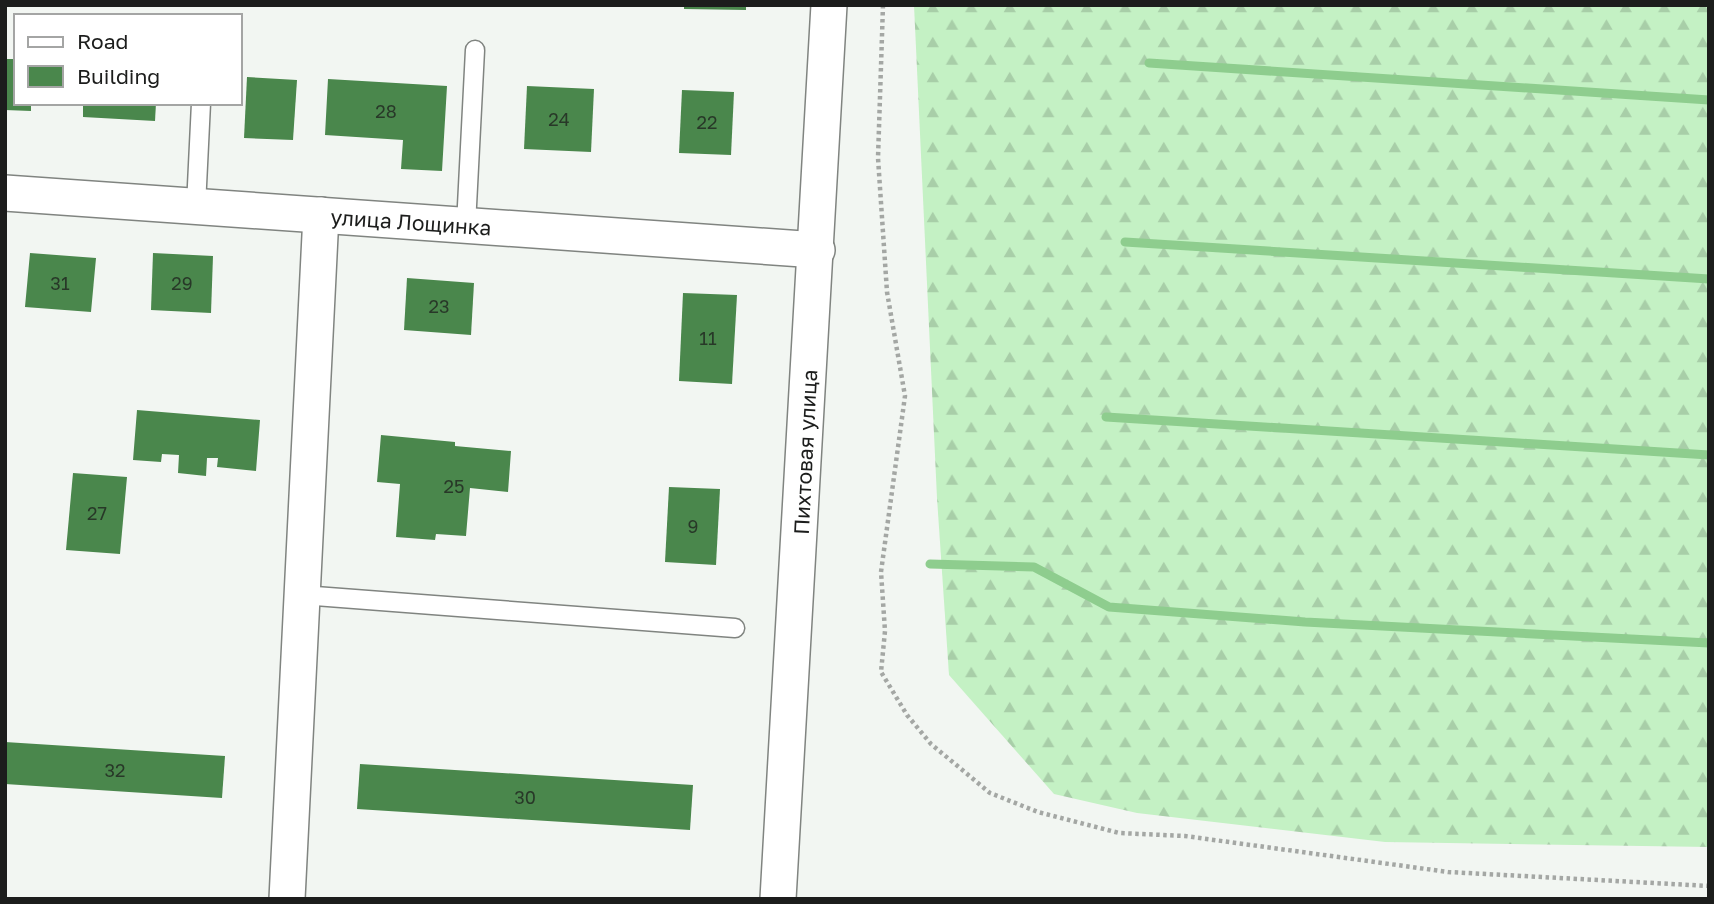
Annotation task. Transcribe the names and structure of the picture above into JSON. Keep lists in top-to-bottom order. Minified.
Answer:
{"streets":{"street":["улица Лощинка","Пихтовая улица"]},"crossings":[["улица Лощинка","Пихтовая улица"]],"house_numbers":["28","24","22","31","29","23","11","25","27","9","32","30"],"legend":["Road","Building"]}
